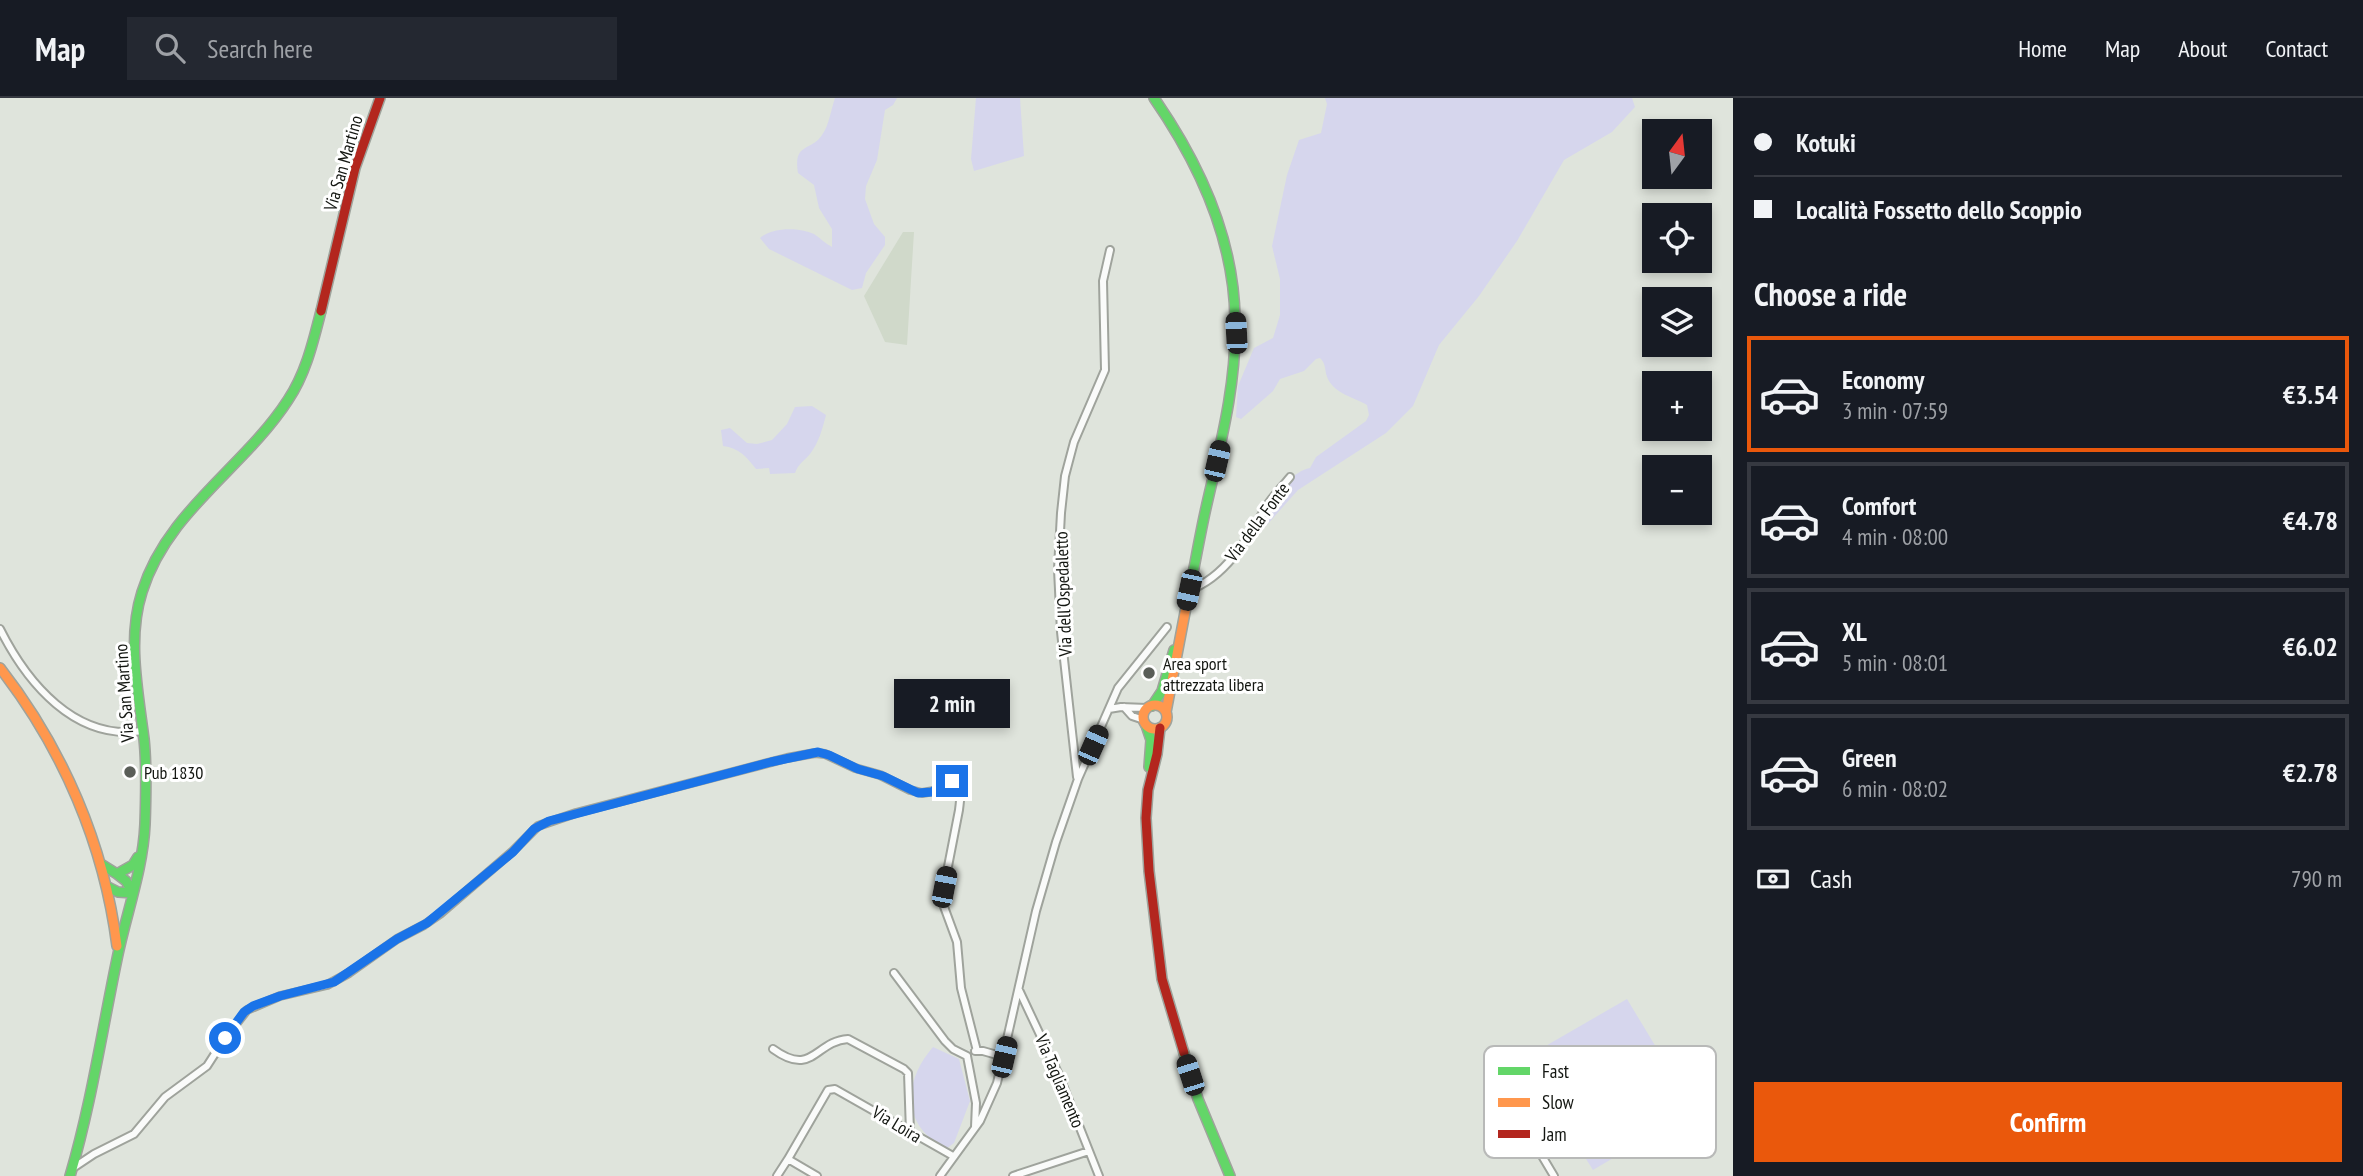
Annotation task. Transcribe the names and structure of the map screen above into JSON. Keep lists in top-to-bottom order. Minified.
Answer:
{"streets":{"street":["Via San Martino","Via della Fonte","Via dell'Ospedaletto","Via Tagliamento","Via Loira"]},"places":["Area sport attrezzata libera","Pub 1830"],"legend":["Fast","Slow","Jam"],"north":"top","page":{"header":"Map","search":"Search here","nav":["Home","Map","About","Contact"],"banner":["Kotuki","Località Fossetto dello Scoppio"],"map_buttons":["+","−"],"heading":"Choose a ride","list":[{"name":"Economy","note":"3 min · 07:59","value":"€3.54"},{"name":"Comfort","note":"4 min · 08:00","value":"€4.78"},{"name":"XL","note":"5 min · 08:01","value":"€6.02"},{"name":"Green","note":"6 min · 08:02","value":"€2.78"}],"bubble":"2 min","pay":["Cash","790 m"],"buttons":"Confirm"}}
